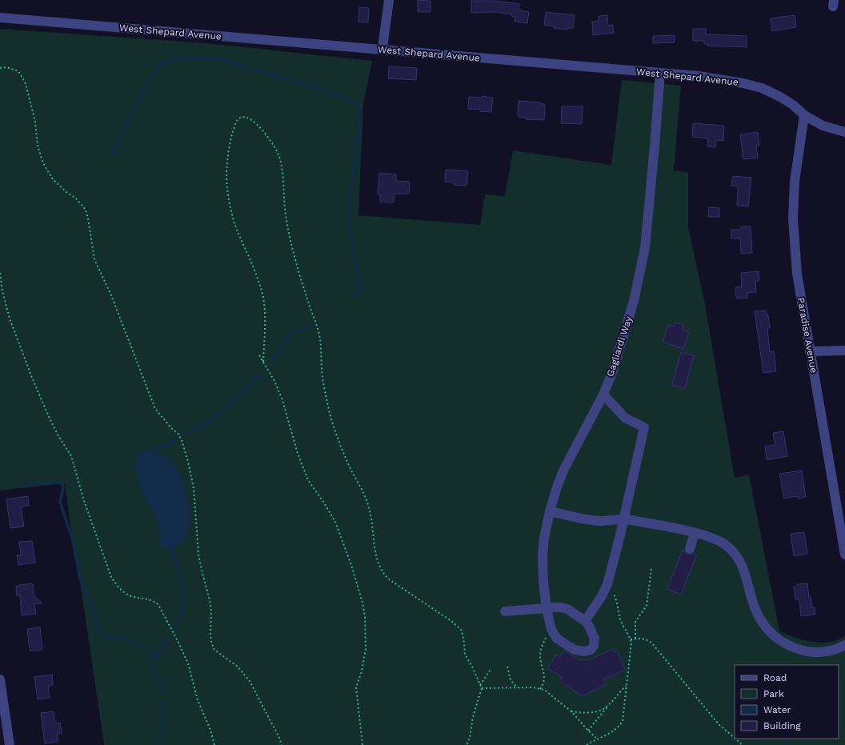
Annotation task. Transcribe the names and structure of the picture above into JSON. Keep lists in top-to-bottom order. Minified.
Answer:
{"streets":{"street":["West Shepard Avenue","Paradise Avenue","Gagliardi Way"]},"crossings":[["West Shepard Avenue","Paradise Avenue"],["West Shepard Avenue","Gagliardi Way"]],"legend":["Road","Park","Water","Building"]}
